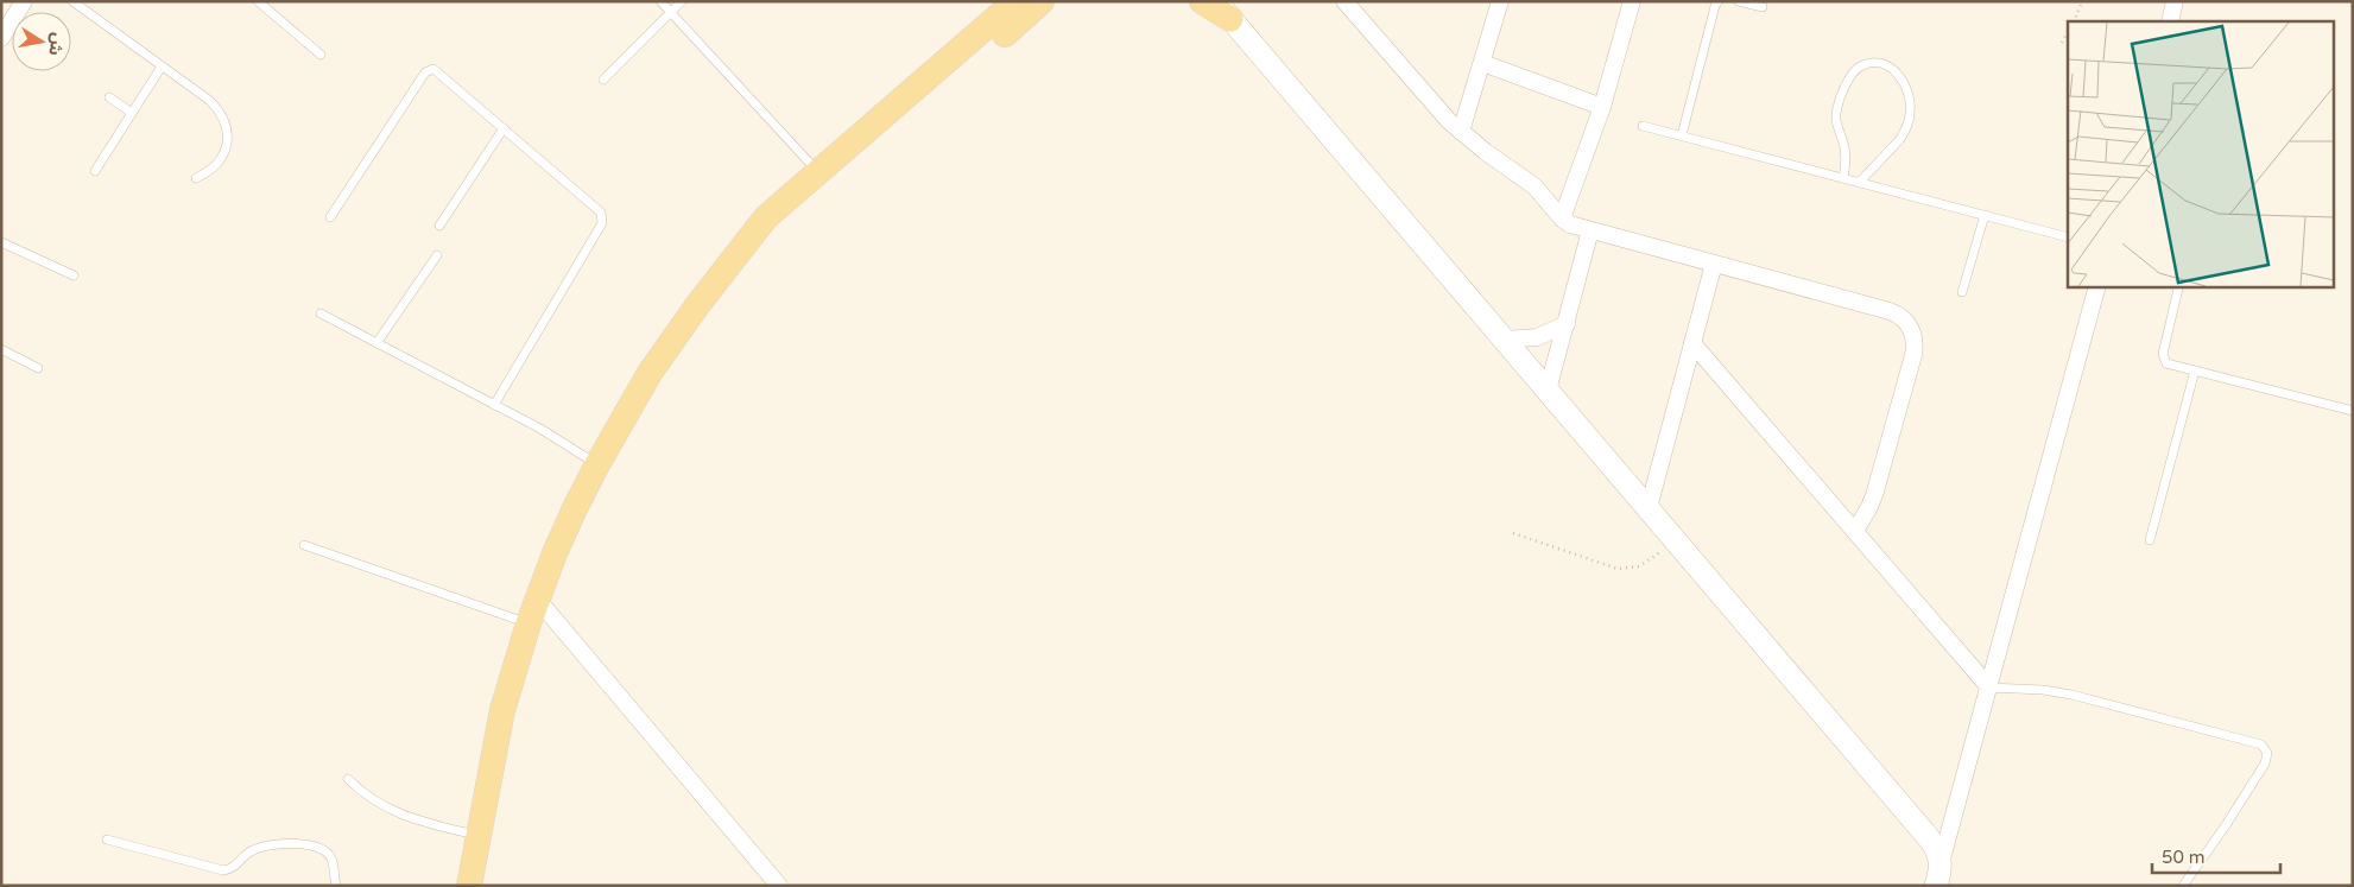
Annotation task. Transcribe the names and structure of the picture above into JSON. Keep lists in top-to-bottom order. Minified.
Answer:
{"scale_bar":"50 m","north":"right"}
